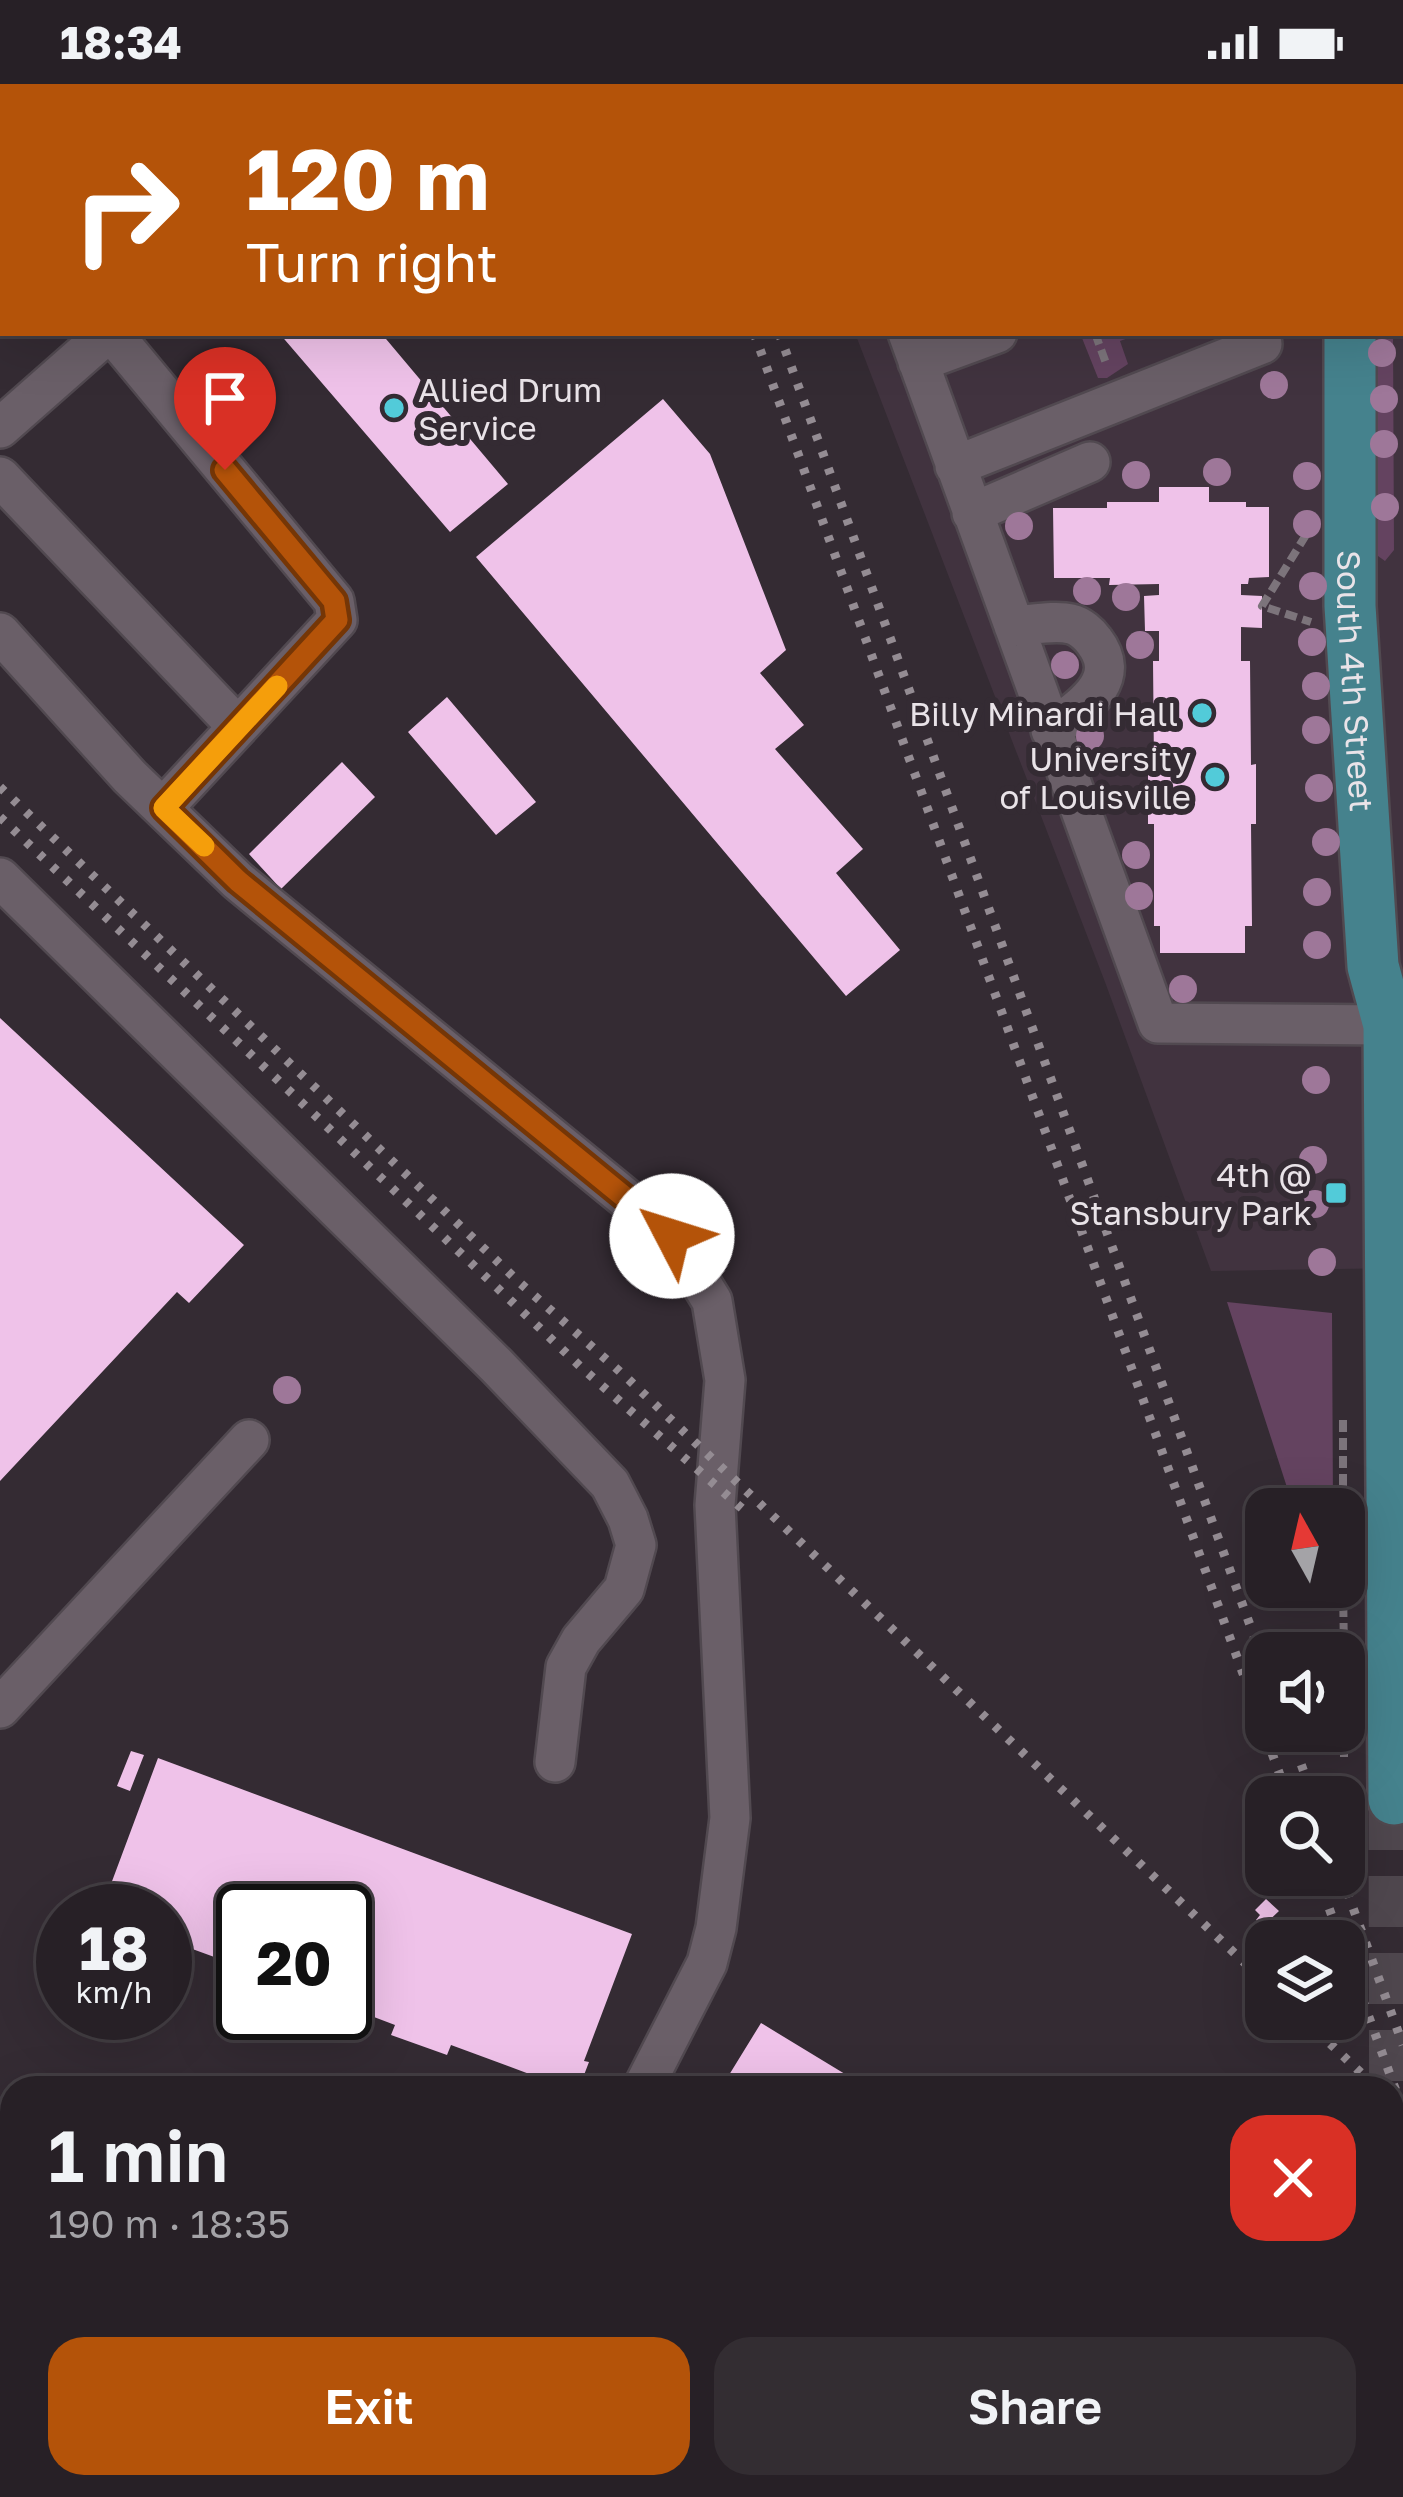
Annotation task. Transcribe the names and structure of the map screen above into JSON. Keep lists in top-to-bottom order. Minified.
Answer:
{"streets":{"main road":["South 4th Street"]},"places":{"other":["Allied Drum Service","Billy Minardi Hall","University of Louisville"],"transit":["4th @ Stansbury Park"]},"north":"top","page":{"status":"18:34","turn":["120 m","Turn right"],"speed":"18 km/h","limit":"20","heading":["1 min","190 m · 18:35"],"buttons":["Exit","Share"]}}
